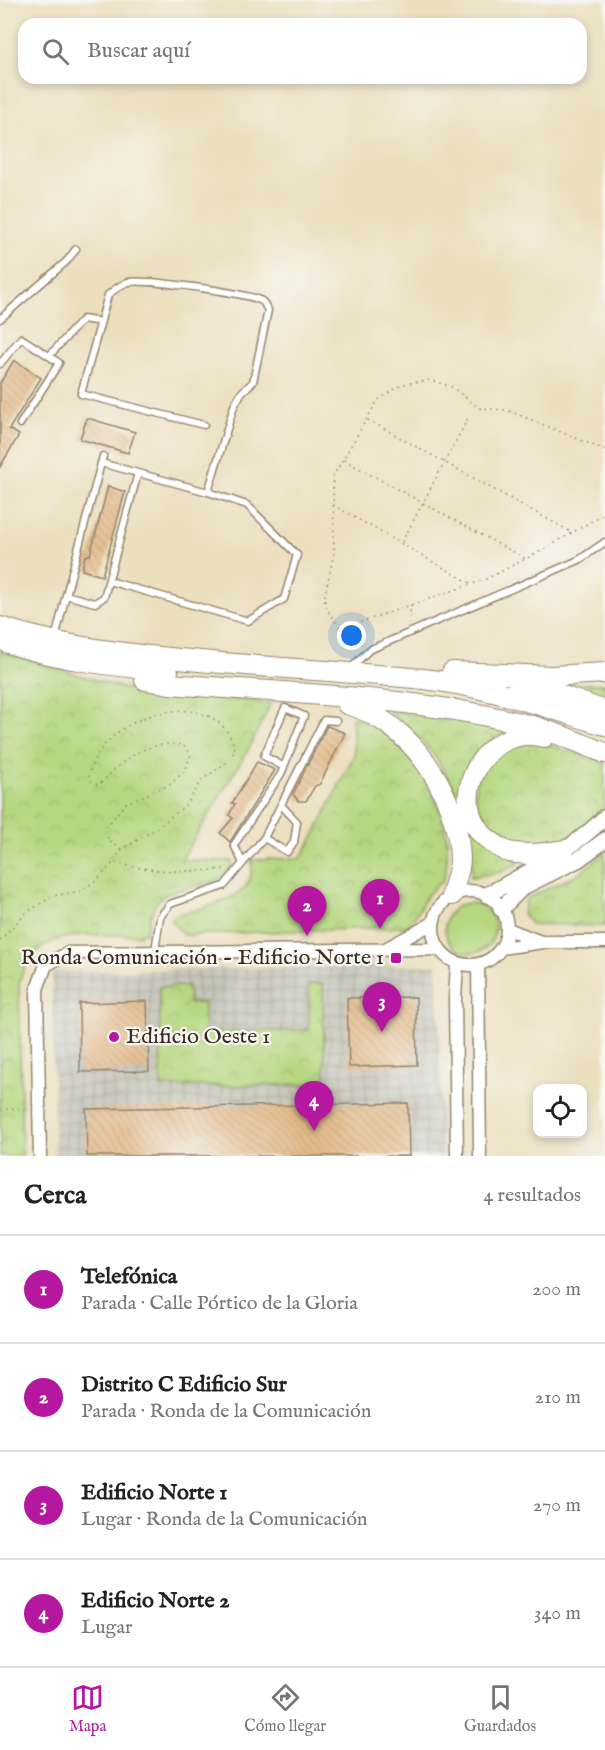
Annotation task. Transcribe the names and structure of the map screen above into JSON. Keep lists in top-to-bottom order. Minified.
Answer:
{"places":{"transit":["Ronda Comunicación - Edificio Norte 1"],"other":["Edificio Oeste 1"]},"page":{"search":"Buscar aquí","pins":["1","2","3","4"],"heading":["Cerca","4 resultados"],"list":[{"mark":"1","name":"Telefónica","note":"Parada · Calle Pórtico de la Gloria","value":"200 m"},{"mark":"2","name":"Distrito C Edificio Sur","note":"Parada · Ronda de la Comunicación","value":"210 m"},{"mark":"3","name":"Edificio Norte 1","note":"Lugar · Ronda de la Comunicación","value":"270 m"},{"mark":"4","name":"Edificio Norte 2","note":"Lugar","value":"340 m"}],"nav":["Mapa","Cómo llegar","Guardados"]}}
